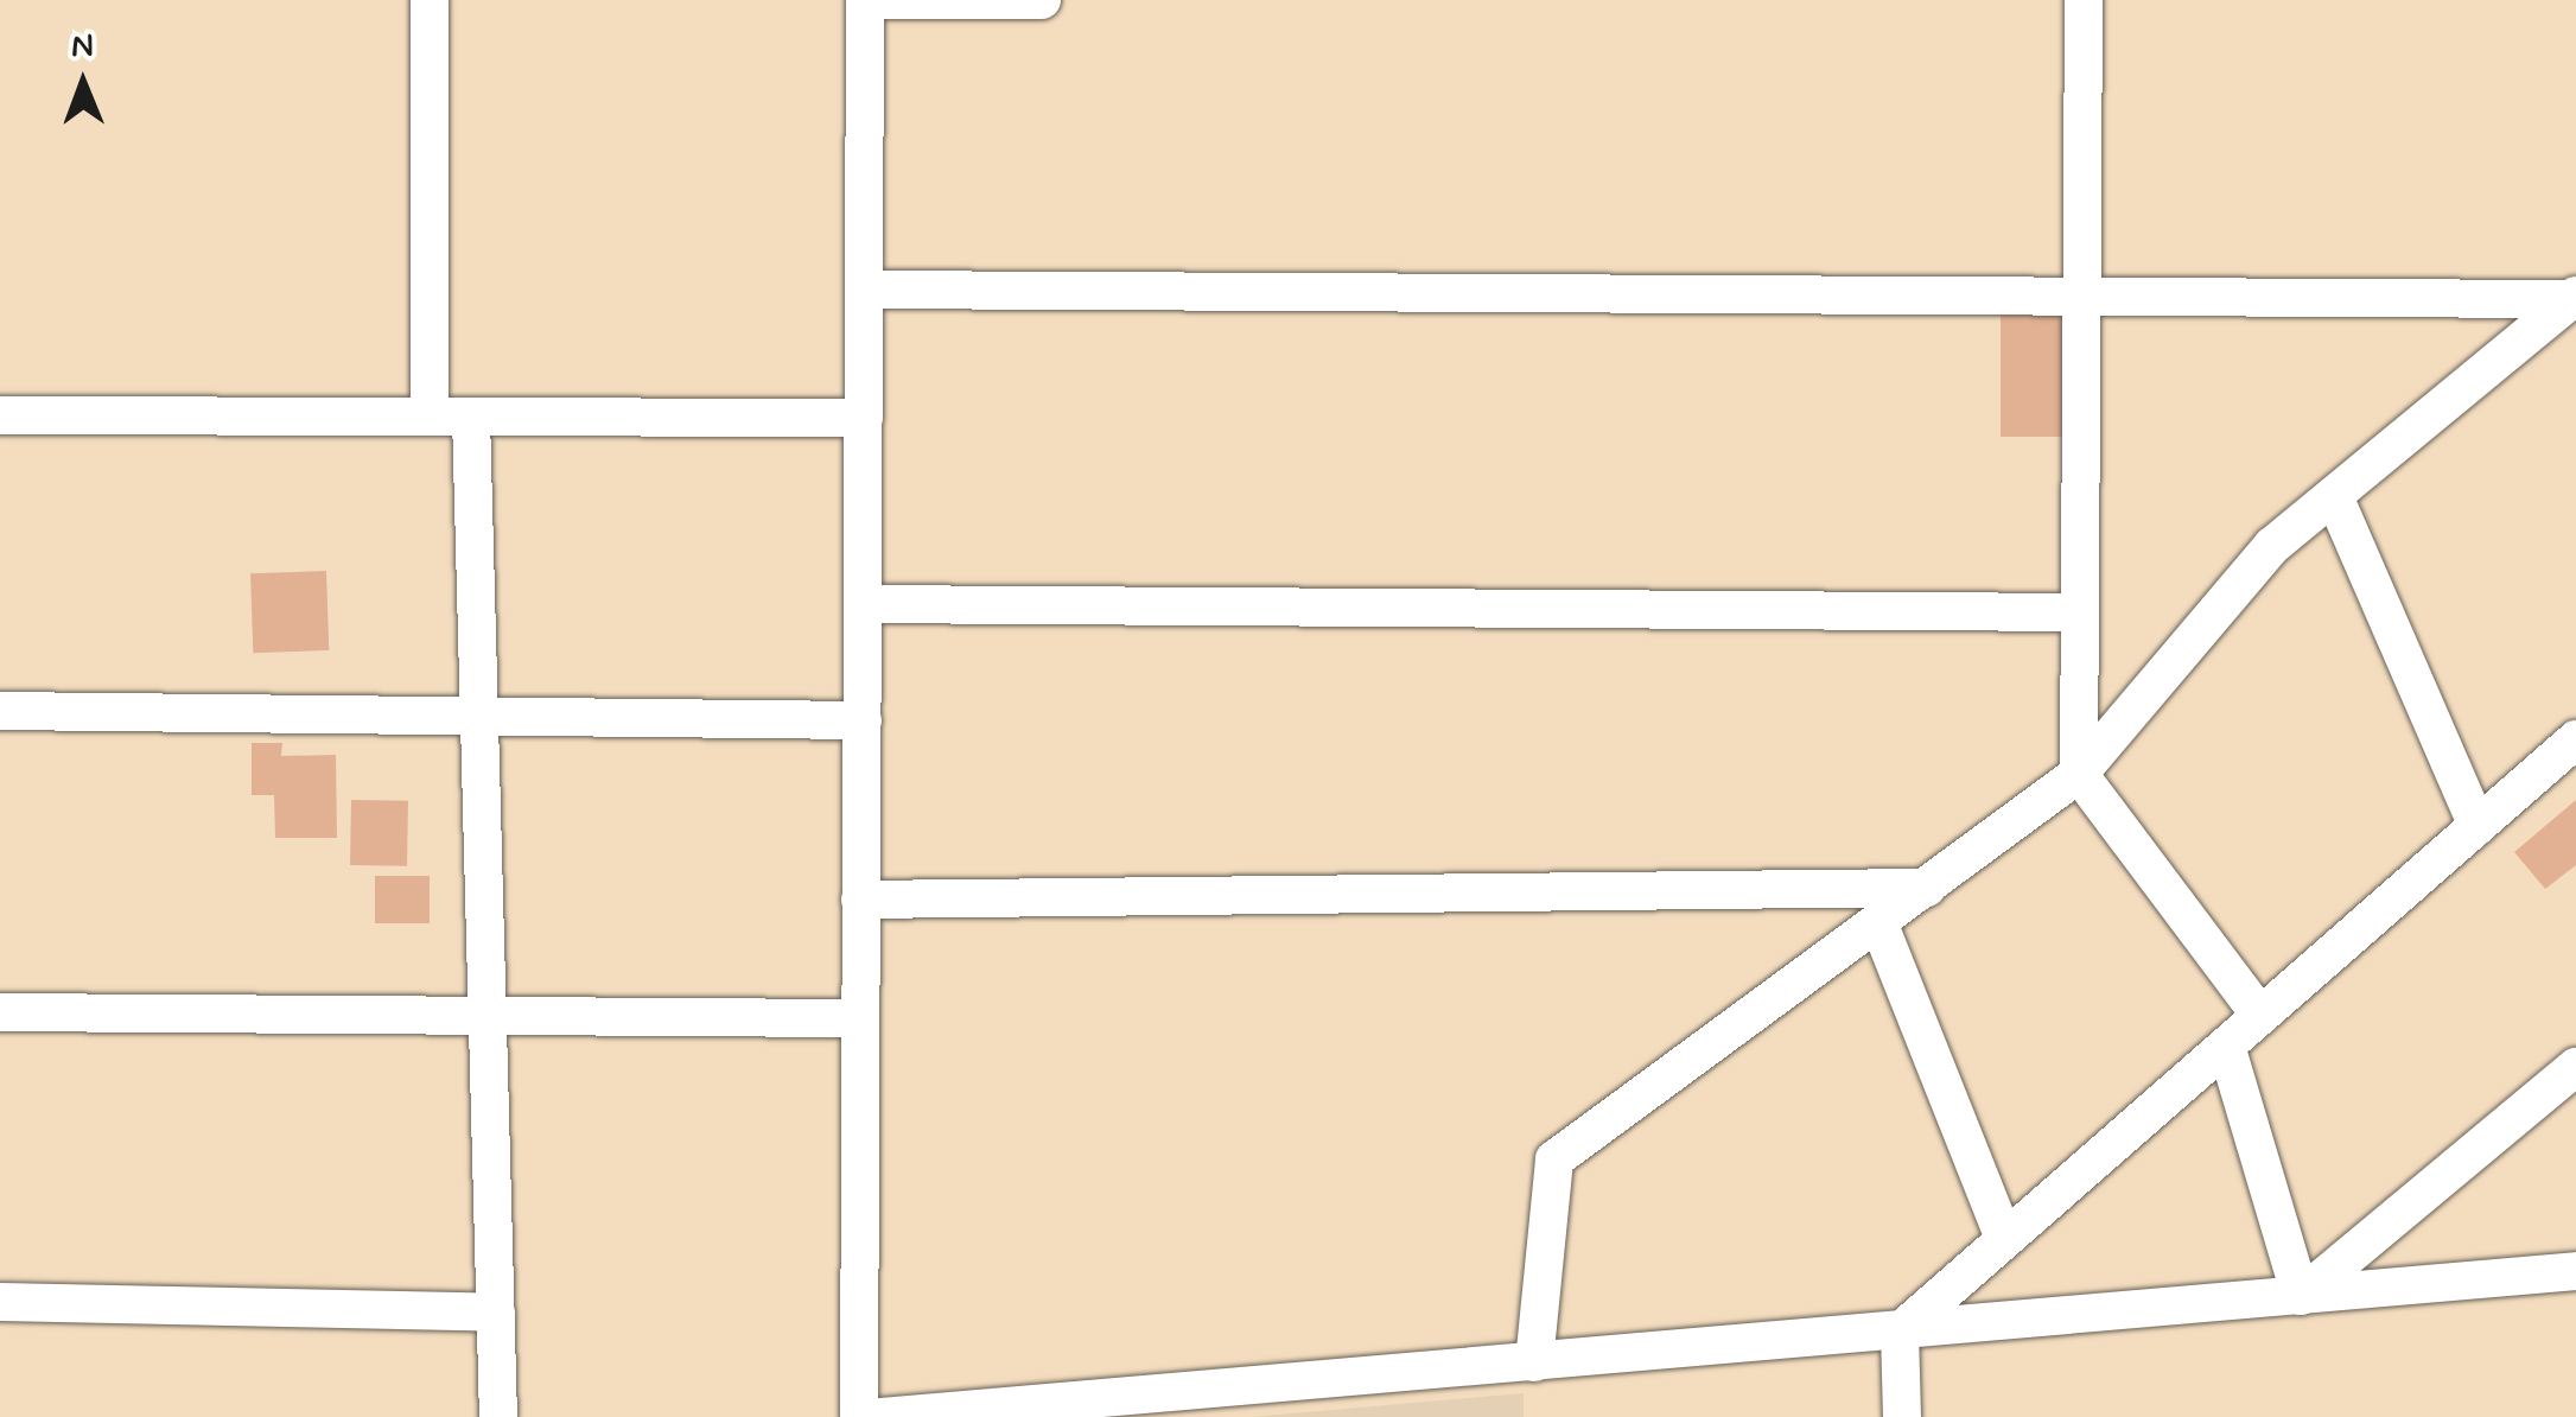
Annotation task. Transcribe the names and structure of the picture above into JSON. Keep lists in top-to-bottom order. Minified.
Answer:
{"north":"top"}
